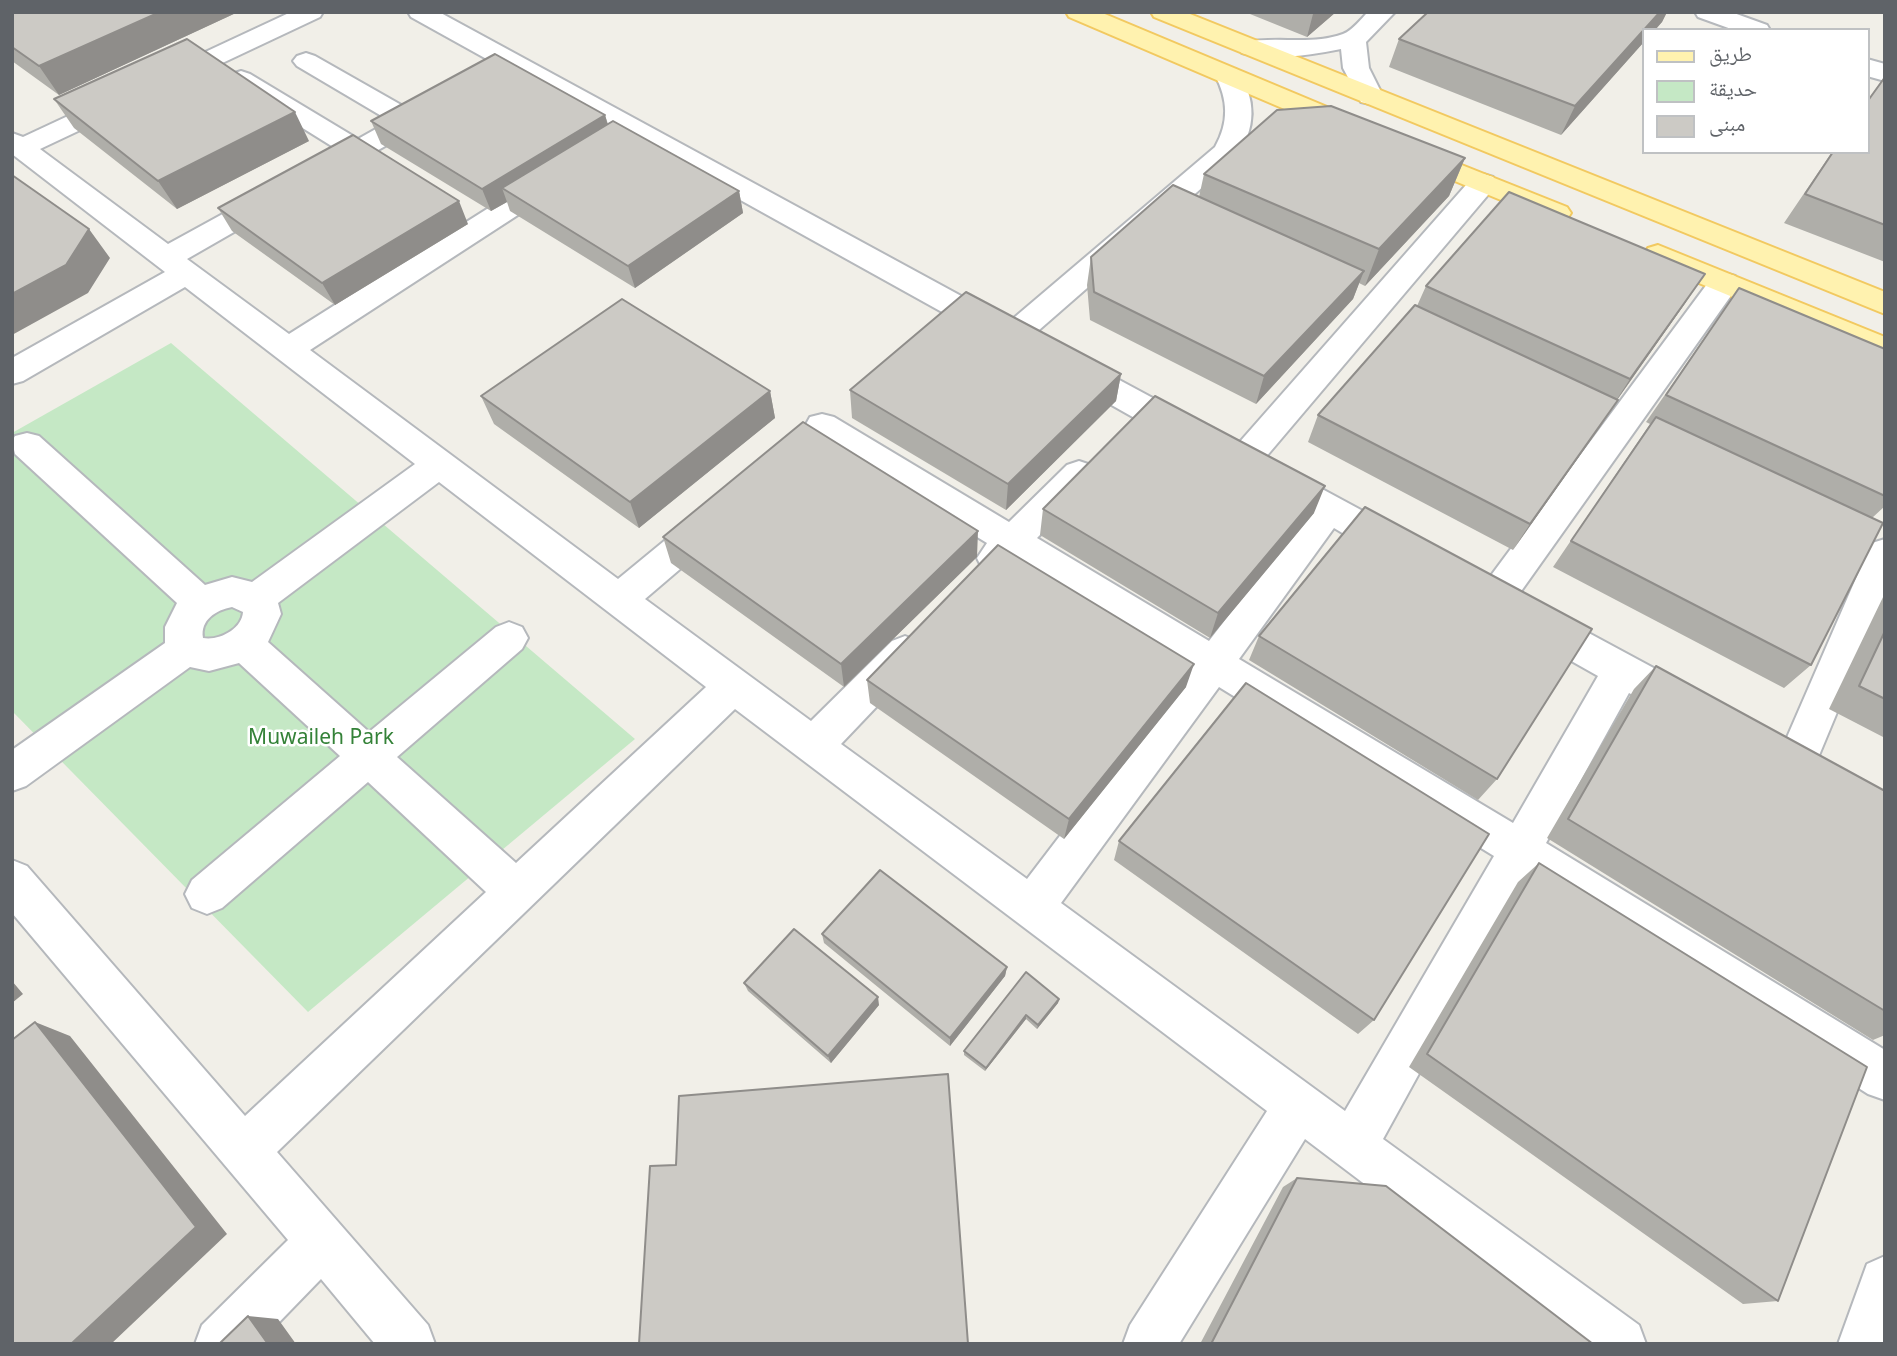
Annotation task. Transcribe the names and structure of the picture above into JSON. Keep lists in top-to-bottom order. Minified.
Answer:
{"parks":["Muwaileh Park"],"legend":["طريق","حديقة","مبنى"]}
